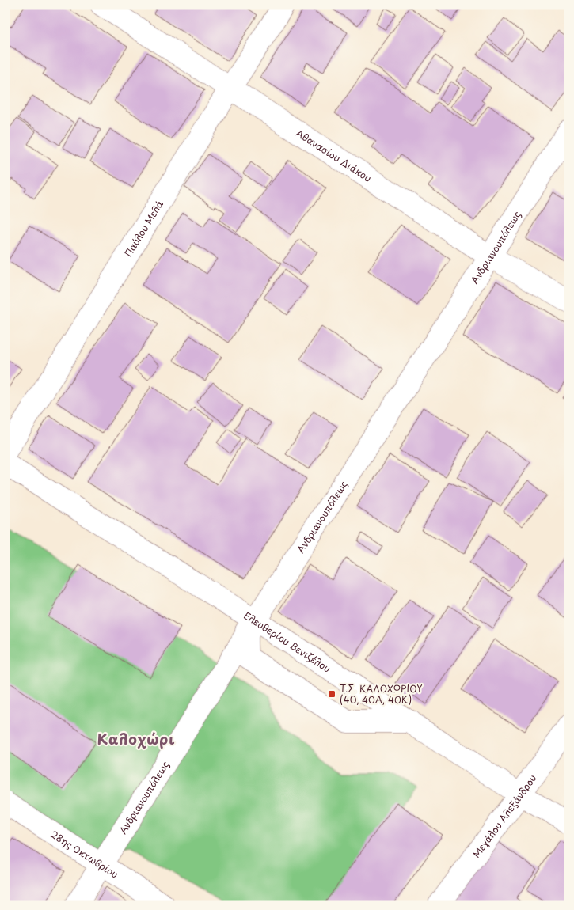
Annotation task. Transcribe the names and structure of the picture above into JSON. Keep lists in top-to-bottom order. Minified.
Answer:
{"streets":{"street":["Αθανασίου Διάκου","Παύλου Μελά","Ανδριανουπόλεως","Ελευθερίου Βενιζέλου","Μεγάλου Αλεξάνδρου","28ης Οκτωβρίου"]},"crossings":[["Αθανασίου Διάκου","Παύλου Μελά"],["Αθανασίου Διάκου","Ανδριανουπόλεως"],["Ανδριανουπόλεως","Ελευθερίου Βενιζέλου"],["Ανδριανουπόλεως","28ης Οκτωβρίου"],["Ελευθερίου Βενιζέλου","Μεγάλου Αλεξάνδρου"]],"districts":["Καλοχώρι"],"places":{"transit":["Τ.Σ. ΚΑΛΟΧΩΡΙΟΥ (40, 40Α, 40Κ)"]}}
